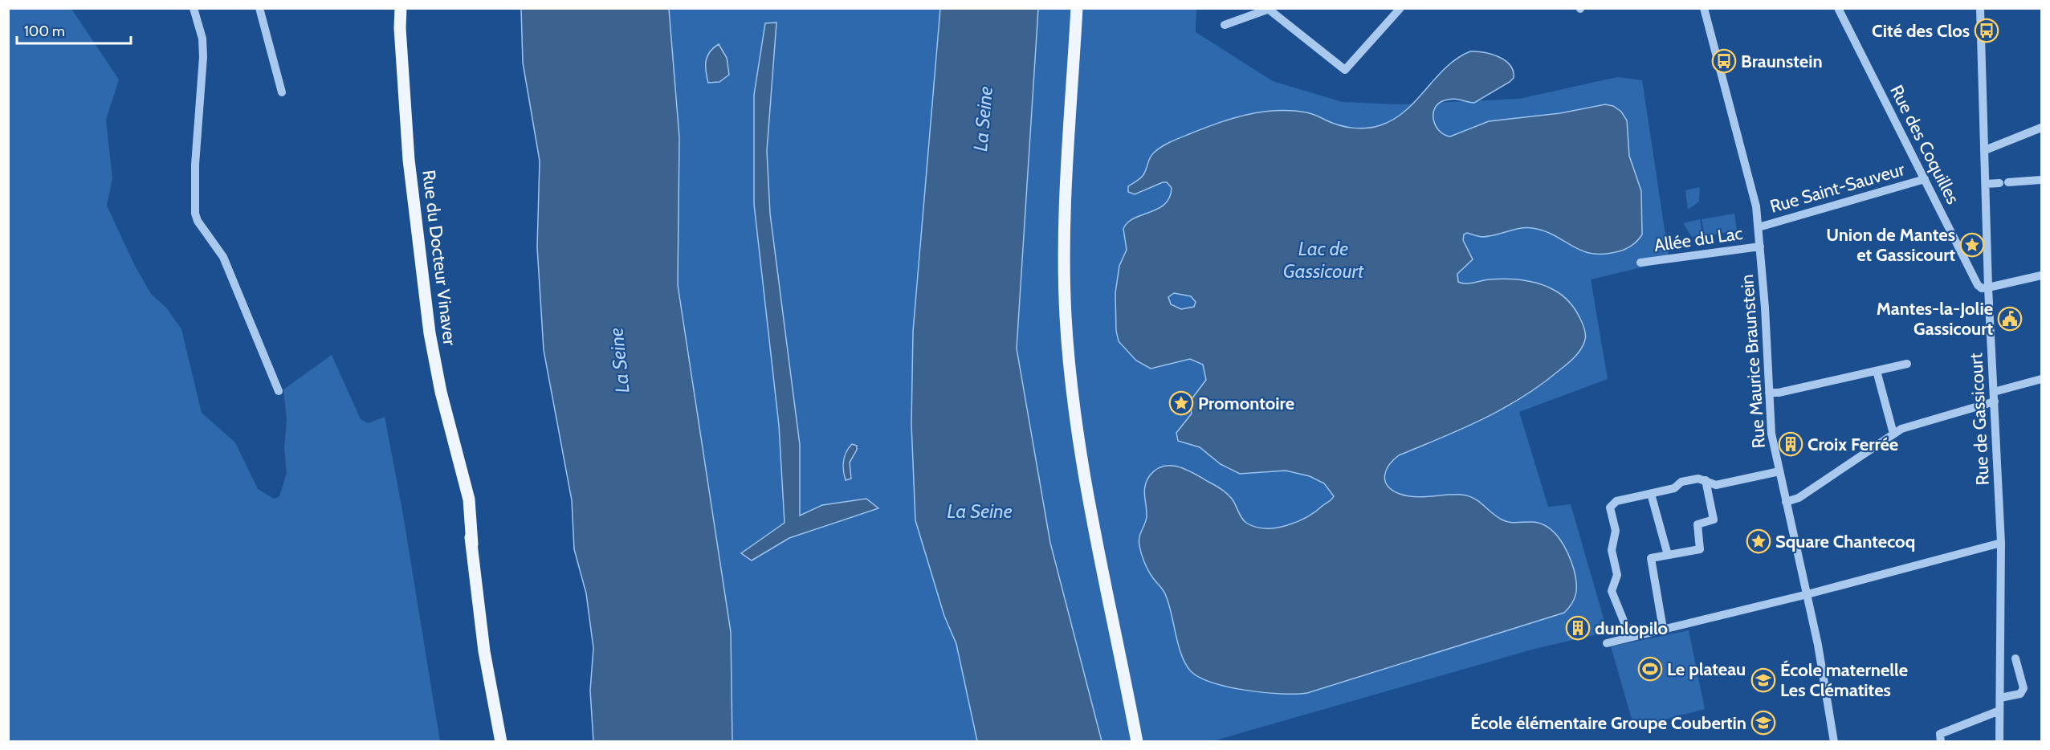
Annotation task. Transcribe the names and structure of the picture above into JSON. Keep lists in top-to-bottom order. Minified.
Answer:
{"streets":{"main road":["Rue du Docteur Vinaver"],"street":["Rue des Coquilles","Rue Saint-Sauveur","Allée du Lac","Rue Maurice Braunstein","Rue de Gassicourt"]},"crossings":[["Rue des Coquilles","Rue Saint-Sauveur"],["Rue des Coquilles","Rue de Gassicourt"],["Rue Saint-Sauveur","Rue Maurice Braunstein"],["Allée du Lac","Rue Maurice Braunstein"]],"water":["La Seine","Lac de Gassicourt"],"places":{"bus stop":["Cité des Clos","Braunstein"],"place":["Union de Mantes et Gassicourt","Promontoire","Square Chantecoq"],"public building":["Mantes-la-Jolie Gassicourt"],"building":["Croix Ferrée","dunlopilo"],"sports":["Le plateau"],"school or university":["École maternelle Les Clématites","École élémentaire Groupe Coubertin"]},"scale_bar":"100 m"}
